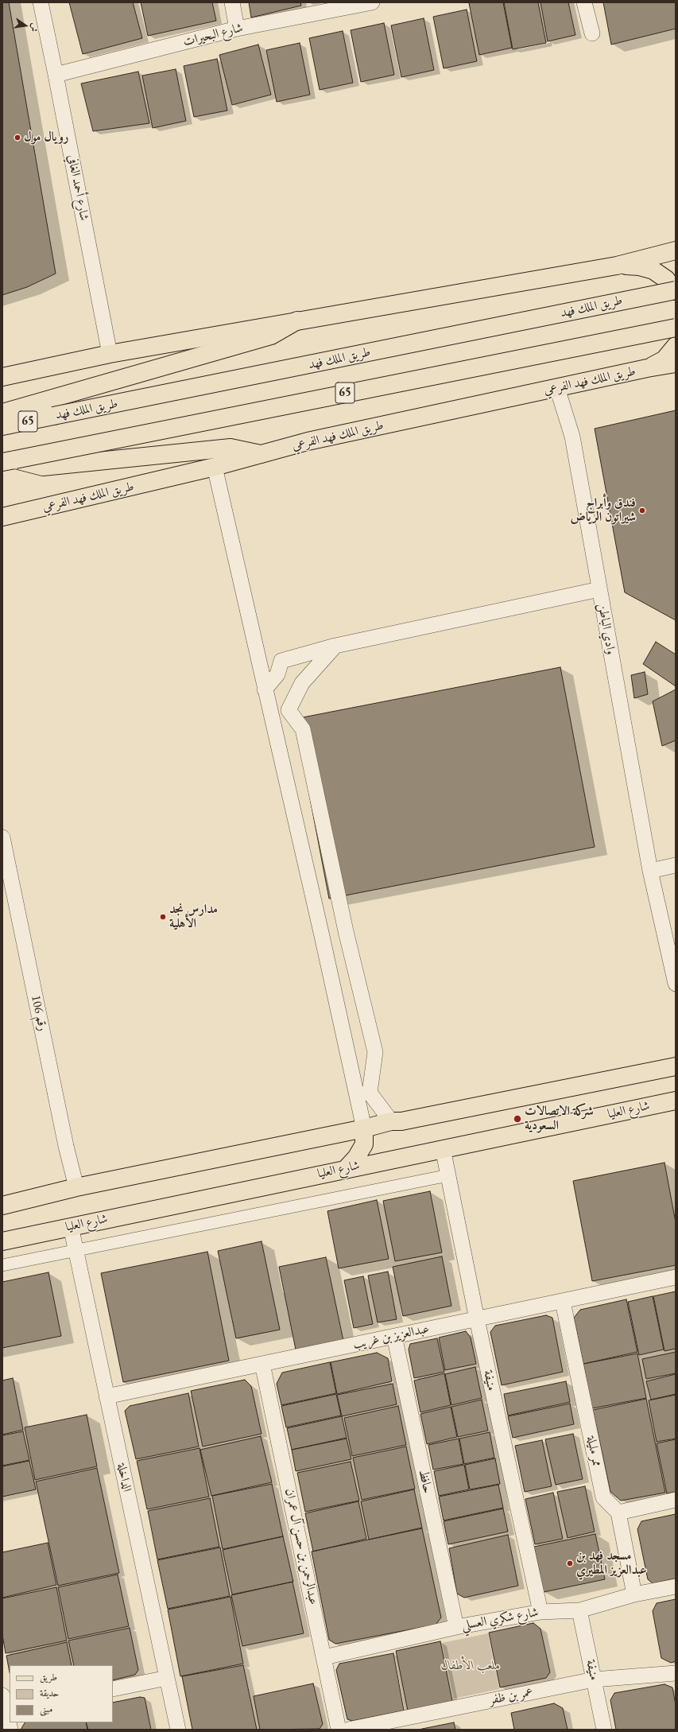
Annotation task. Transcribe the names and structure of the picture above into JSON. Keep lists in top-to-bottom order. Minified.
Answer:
{"streets":{"main road":["طريق الملك فهد","طريق الملك فهد الفرعي","65","شارع العليا"],"street":["شارع البحيرات","شارع أحمد الغافي","وادي الباطن","رقم 106","عبدالعزيز بن غريب","منيفة","ممر مليلة","الداخلة","حافظ","عبدالرحمن بن حسن آل عمران","شارع شكري العسلي","عمر بن ظفر"]},"crossings":[["شارع البحيرات","شارع أحمد الغافي"],["طريق الملك فهد الفرعي","وادي الباطن"],["شارع العليا","منيفة"],["شارع العليا","الداخلة"],["عبدالعزيز بن غريب","منيفة"],["عبدالعزيز بن غريب","ممر مليلة"],["عبدالعزيز بن غريب","الداخلة"],["عبدالعزيز بن غريب","حافظ"],["عبدالعزيز بن غريب","عبدالرحمن بن حسن آل عمران"],["منيفة","شارع شكري العسلي"],["منيفة","عمر بن ظفر"],["حافظ","شارع شكري العسلي"],["عبدالرحمن بن حسن آل عمران","شارع شكري العسلي"]],"parks":["ملعب الأطفال"],"places":["رويال مول","فندق وأبراج شيراتون الرياض","مدارس نجد الأهلية","شركة الاتصالات السعودية","مسجد فهد بن عبدالعزيز المطيري"],"legend":["طريق","حديقة","مبنى"],"north":"right"}
